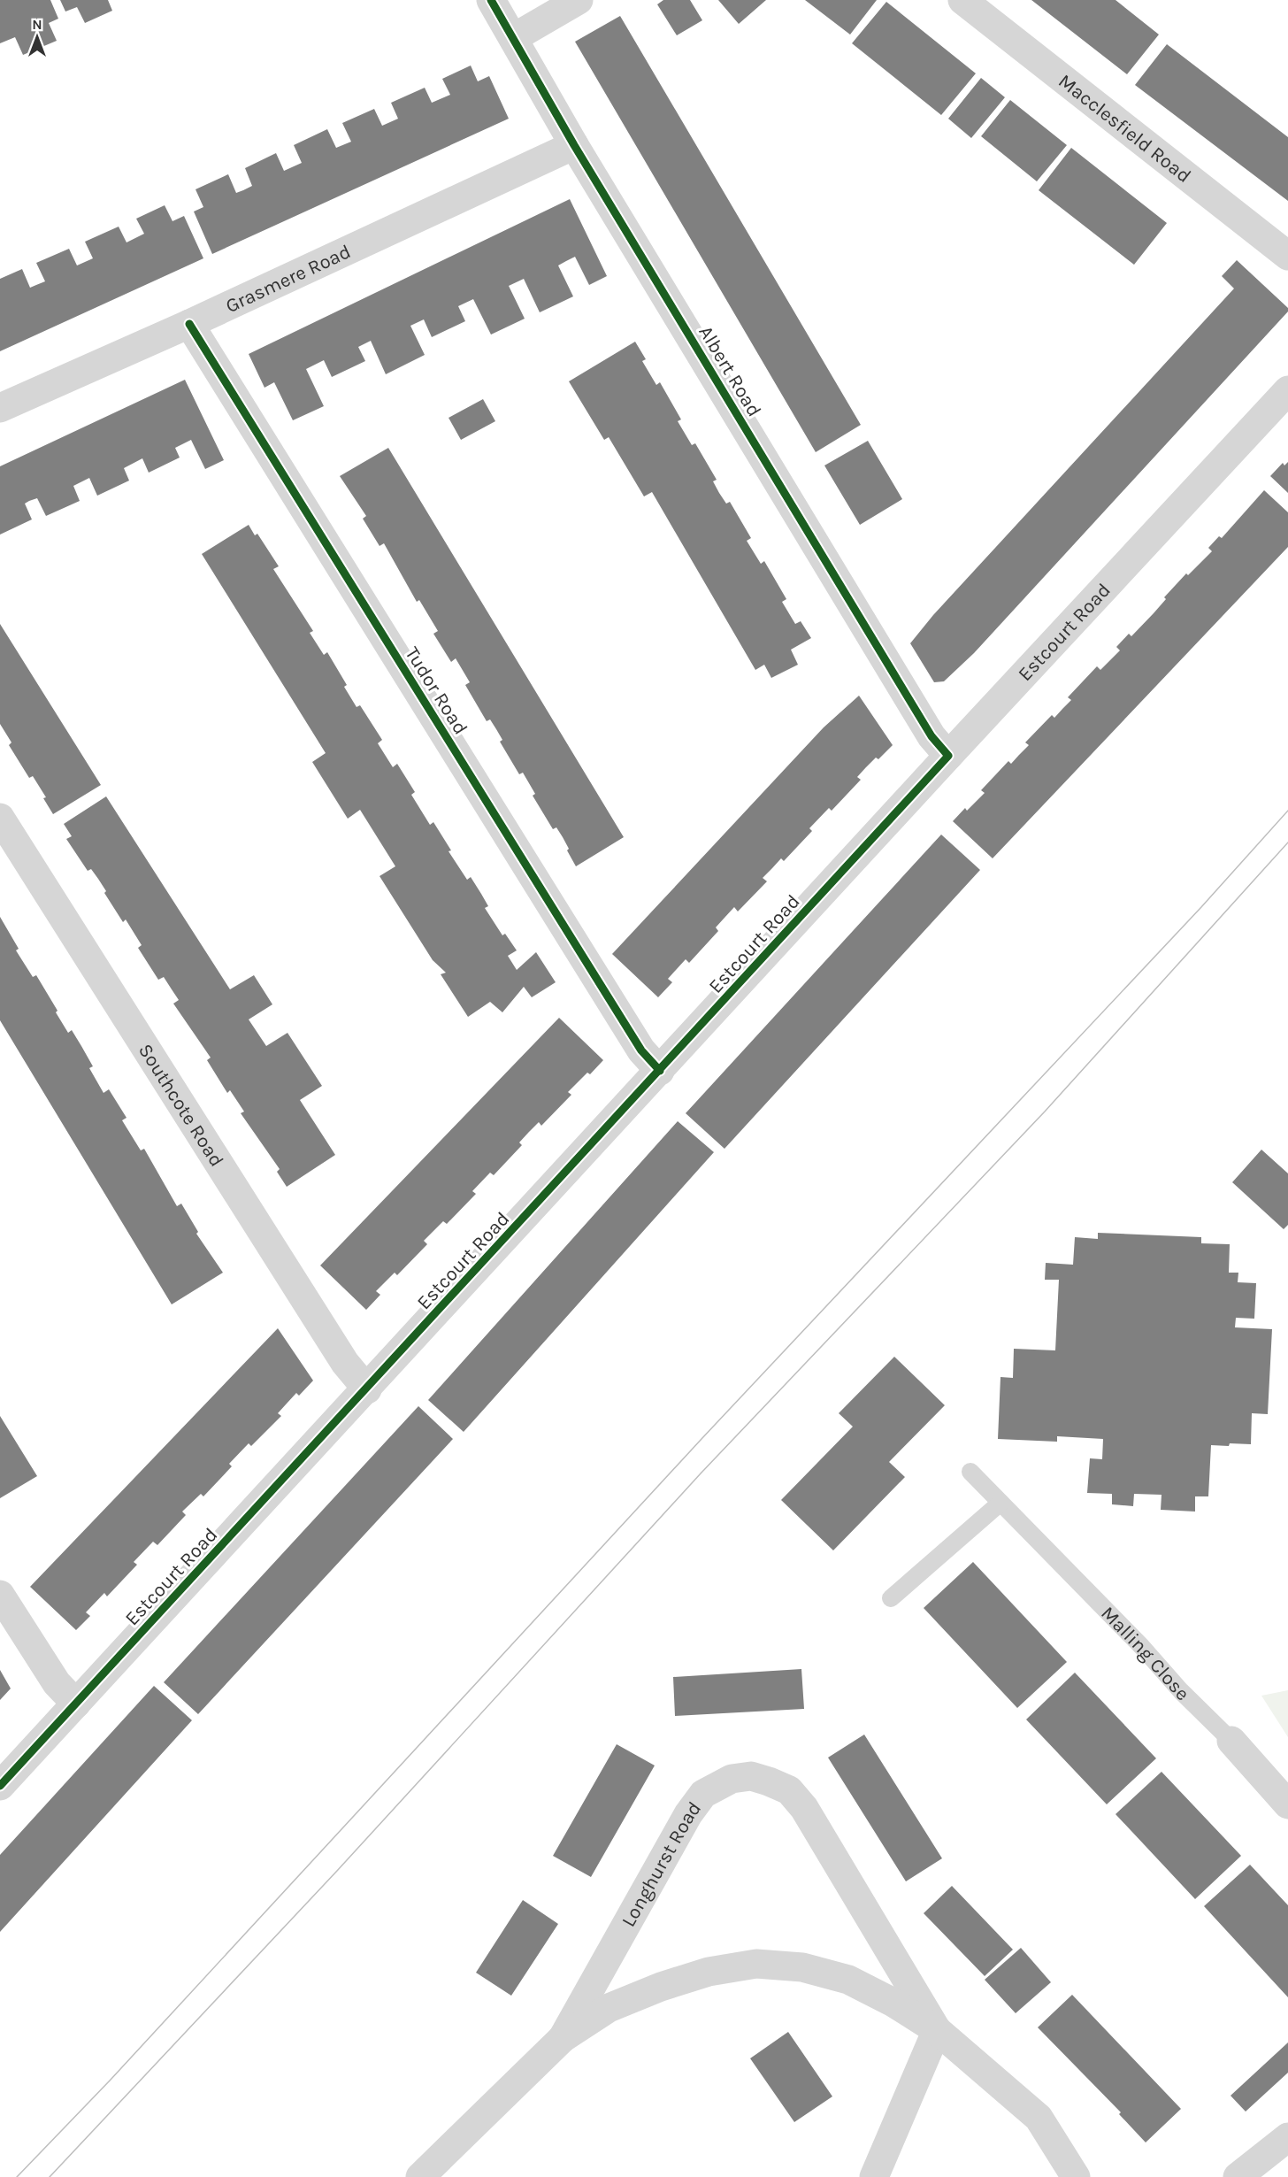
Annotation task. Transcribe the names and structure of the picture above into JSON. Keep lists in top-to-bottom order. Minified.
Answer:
{"streets":{"street":["Macclesfield Road","Grasmere Road","Albert Road","Estcourt Road","Tudor Road","Southcote Road","Malling Close","Longhurst Road"]},"crossings":[["Grasmere Road","Albert Road"],["Grasmere Road","Tudor Road"],["Albert Road","Estcourt Road"],["Estcourt Road","Tudor Road"],["Estcourt Road","Southcote Road"]],"north":"top"}
